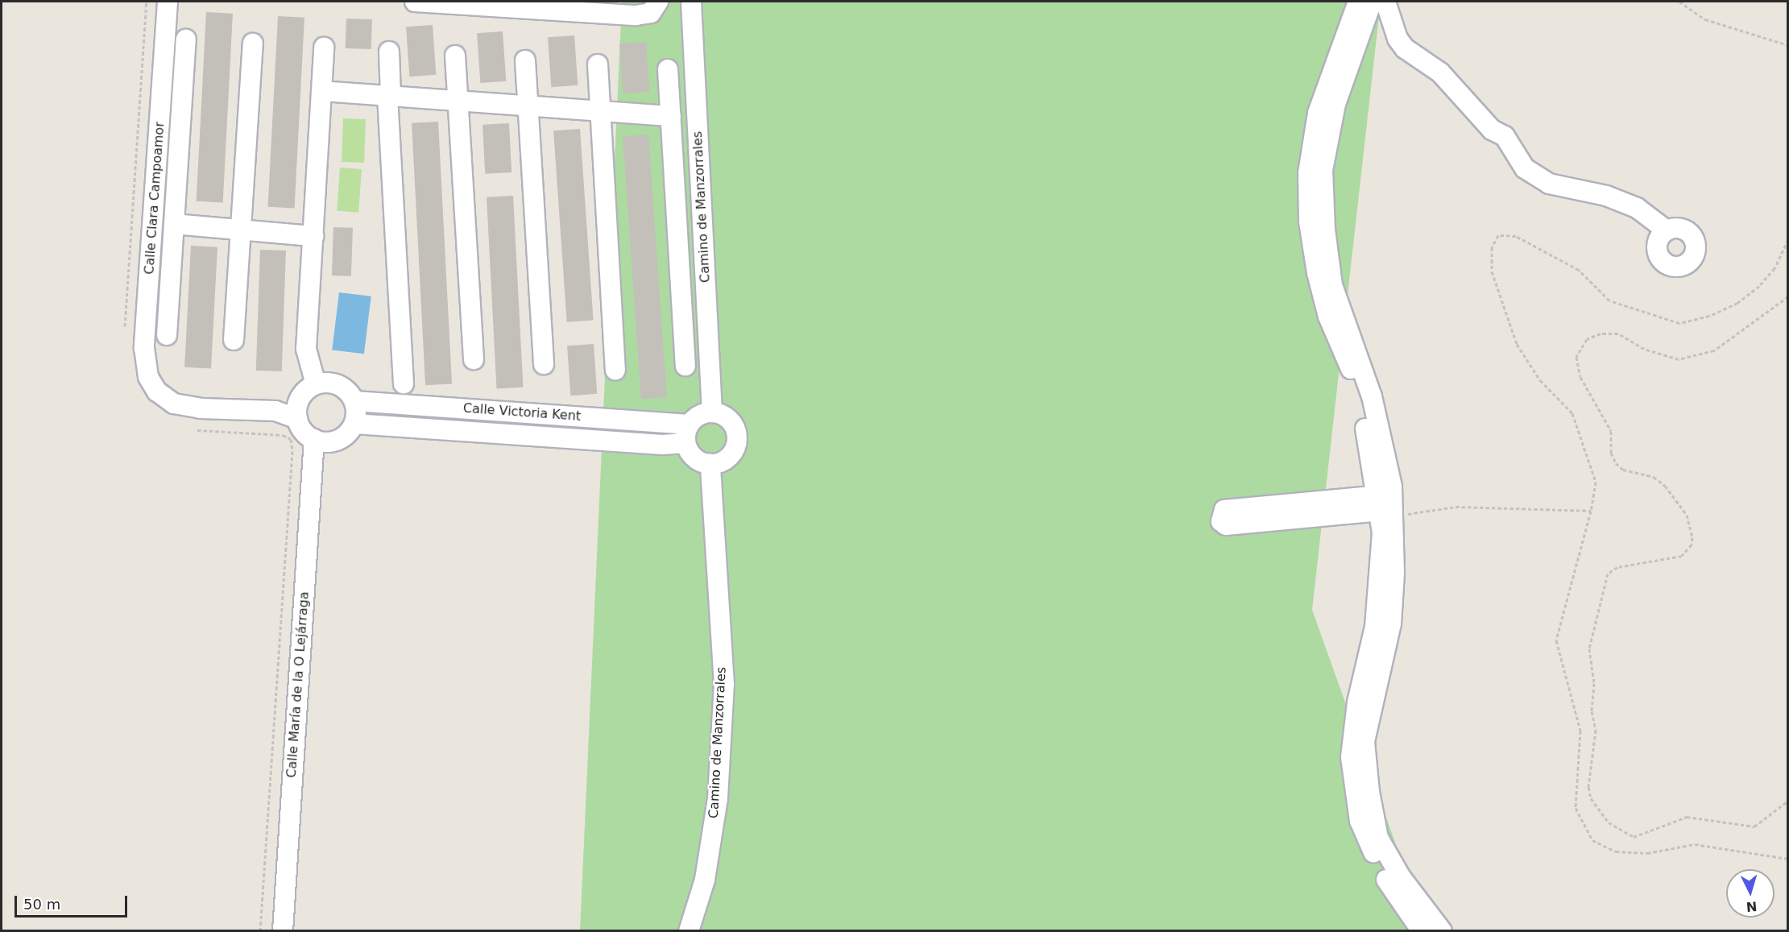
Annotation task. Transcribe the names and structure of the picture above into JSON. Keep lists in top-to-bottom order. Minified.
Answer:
{"streets":{"street":["Calle Clara Campoamor","Camino de Manzorrales","Calle Victoria Kent","Calle María de la O Lejárraga"]},"crossings":[["Calle Clara Campoamor","Calle Victoria Kent"],["Calle Clara Campoamor","Calle María de la O Lejárraga"],["Camino de Manzorrales","Calle Victoria Kent"],["Calle Victoria Kent","Calle María de la O Lejárraga"]],"scale_bar":"50 m","north":"bottom"}
